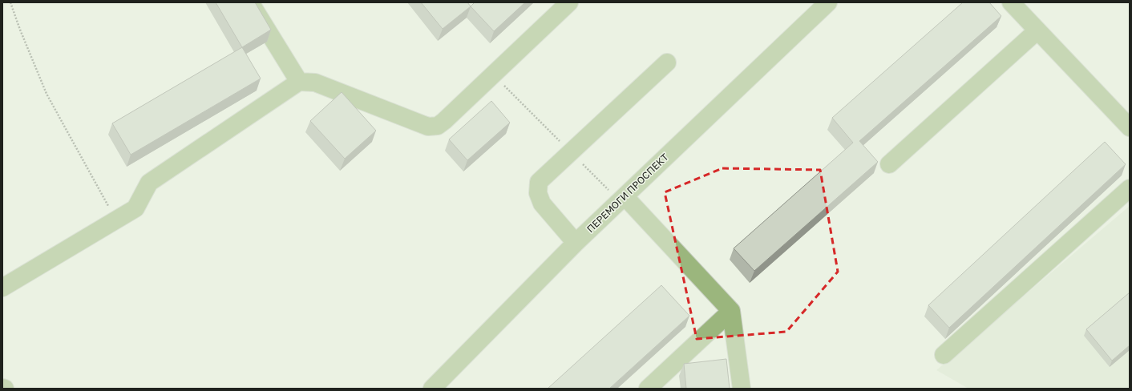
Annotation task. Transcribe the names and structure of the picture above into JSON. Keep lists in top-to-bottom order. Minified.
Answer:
{"streets":{"street":["ПЕРЕМОГИ ПРОСПЕКТ"]}}
